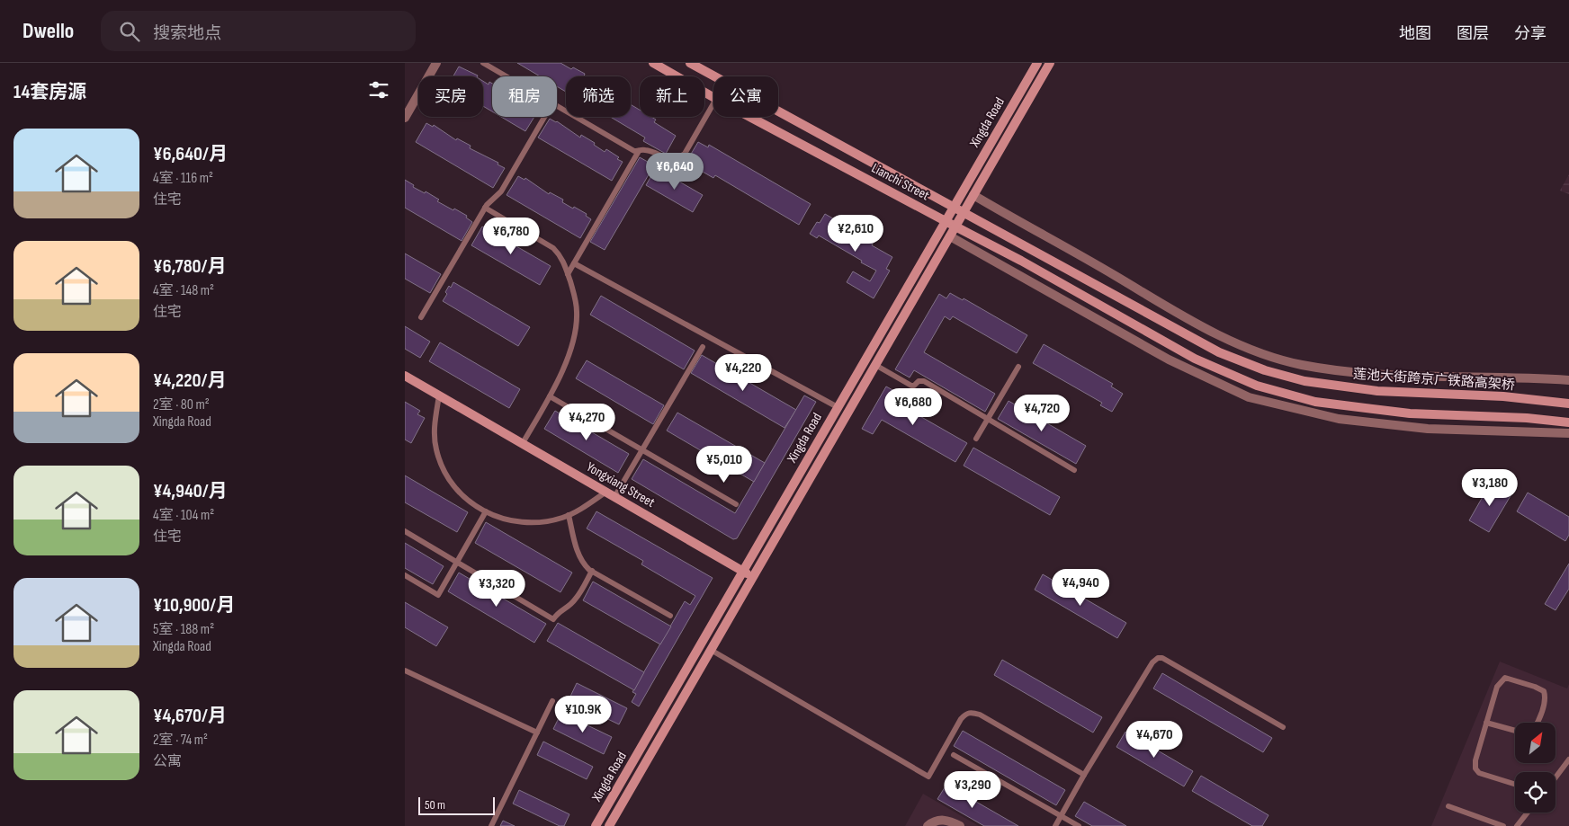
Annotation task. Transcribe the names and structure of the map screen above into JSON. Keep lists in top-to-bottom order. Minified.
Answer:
{"streets":{"main road":["Xingda Road","Lianchi Street","莲池大街跨京广铁路高架桥","Yongxiang Street"]},"crossings":[["Xingda Road","Lianchi Street"],["Xingda Road","Yongxiang Street"],["Lianchi Street","莲池大街跨京广铁路高架桥"]],"scale_bar":"50 m","north":"top right","page":{"header":"Dwello","search":"搜索地点","nav":["地图","图层","分享"],"heading":"14套房源","chip":["买房","租房","筛选","新上","公寓"],"list":[{"name":"¥6,640/月","note":"4室 · 116 m² · 住宅"},{"name":"¥6,780/月","note":"4室 · 148 m² · 住宅"},{"name":"¥4,220/月","note":"2室 · 80 m² · Xingda Road"},{"name":"¥4,940/月","note":"4室 · 104 m² · 住宅"},{"name":"¥10,900/月","note":"5室 · 188 m² · Xingda Road"},{"name":"¥4,670/月","note":"2室 · 74 m² · 公寓"}],"price":["¥6,640","¥2,610","¥6,780","¥4,220","¥6,680","¥4,720","¥4,270","¥5,010","¥3,180","¥4,940","¥3,320","¥10.9K","¥4,670","¥3,290"],"scale":"50 m"}}
